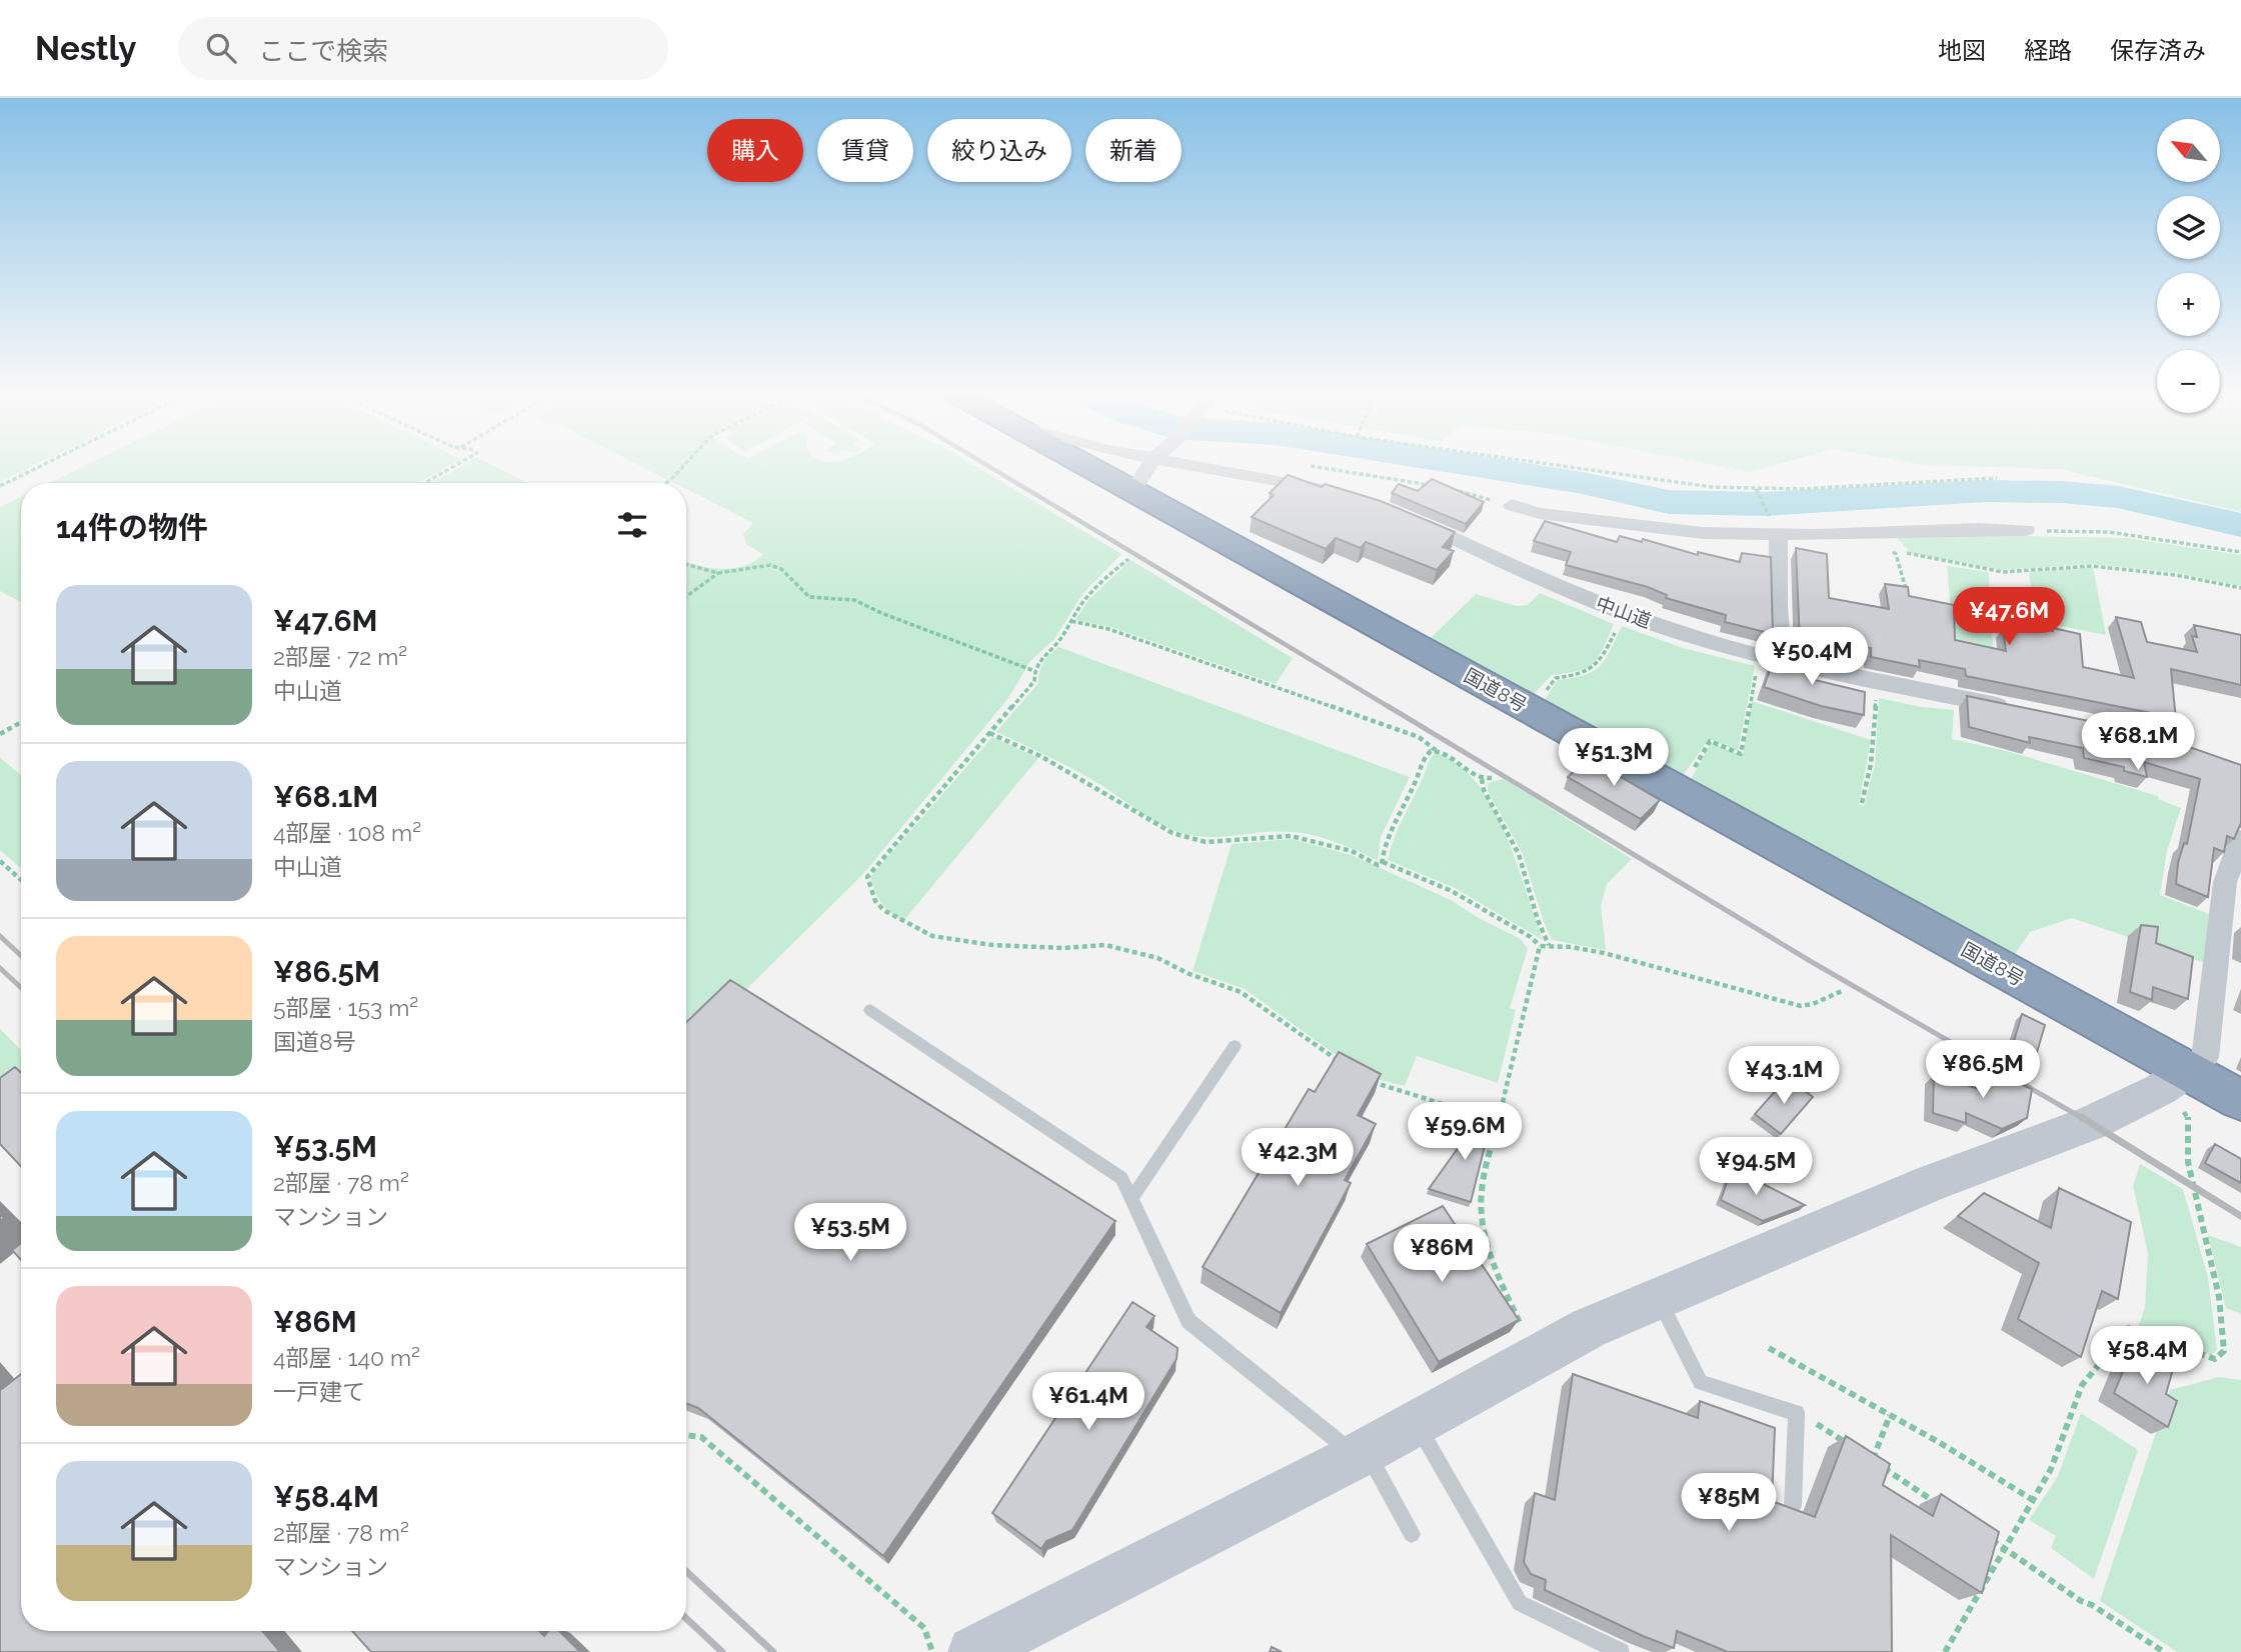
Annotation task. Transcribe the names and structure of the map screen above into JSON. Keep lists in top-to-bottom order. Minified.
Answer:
{"streets":{"highway":["国道8号"],"street":["中山道"]},"north":"top left","page":{"header":"Nestly","search":"ここで検索","nav":["地図","経路","保存済み"],"map_buttons":["+","−"],"chip":["購入","賃貸","絞り込み","新着"],"heading":"14件の物件","list":[{"name":"¥47.6M","note":"2部屋 · 72 m² · 中山道"},{"name":"¥68.1M","note":"4部屋 · 108 m² · 中山道"},{"name":"¥86.5M","note":"5部屋 · 153 m² · 国道8号"},{"name":"¥53.5M","note":"2部屋 · 78 m² · マンション"},{"name":"¥86M","note":"4部屋 · 140 m² · 一戸建て"},{"name":"¥58.4M","note":"2部屋 · 78 m² · マンション"}],"price":["¥47.6M","¥50.4M","¥68.1M","¥51.3M","¥86.5M","¥43.1M","¥59.6M","¥42.3M","¥94.5M","¥53.5M","¥86M","¥58.4M","¥61.4M","¥85M"]}}
